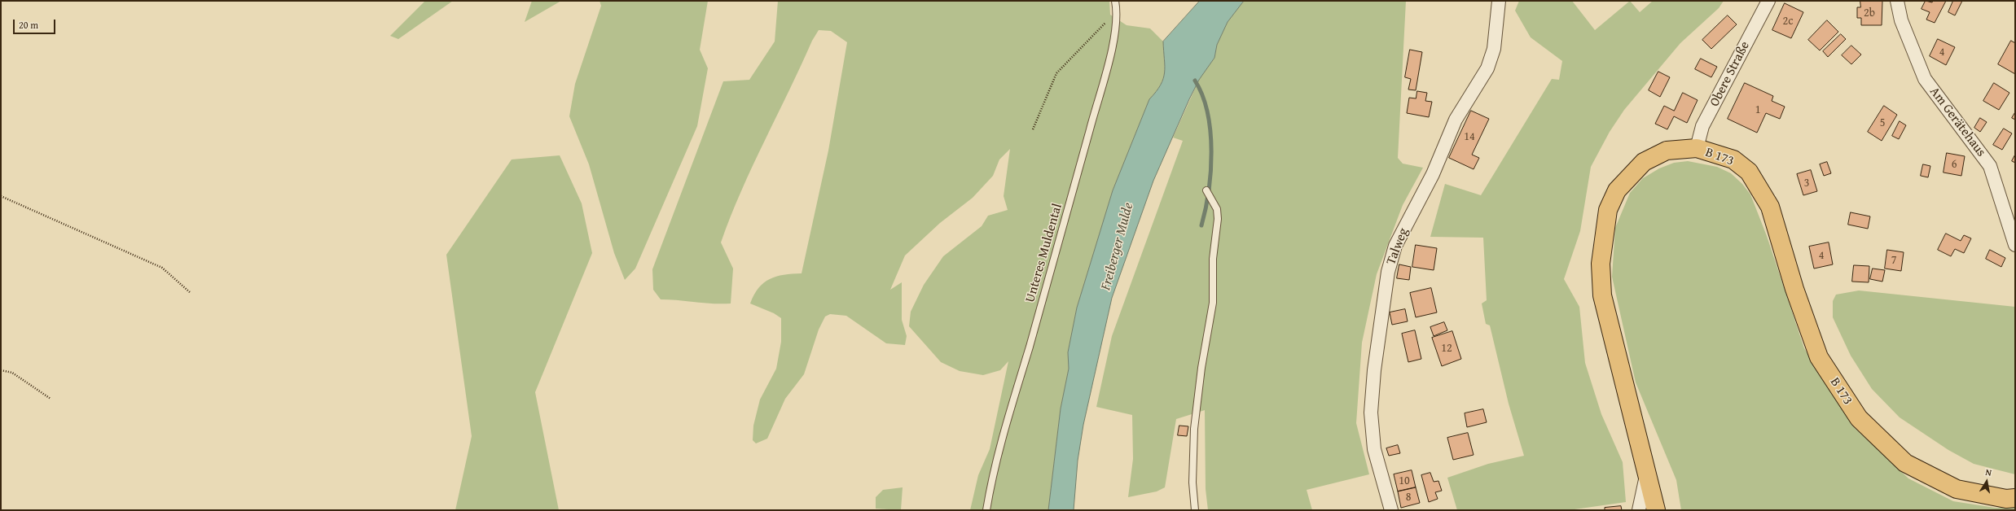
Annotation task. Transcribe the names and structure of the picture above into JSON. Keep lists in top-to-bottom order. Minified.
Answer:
{"streets":{"main road":["B 173"],"street":["Obere Straße","Am Gerätehaus","Talweg"],"lane":["Unteres Muldental"]},"crossings":[["Obere Straße","B 173"]],"water":["Freiberger Mulde"],"house_numbers":["2b","2c","4","1","5","14","6","3","4","7","12","10","8"],"scale_bar":"20 m","north":"top"}
